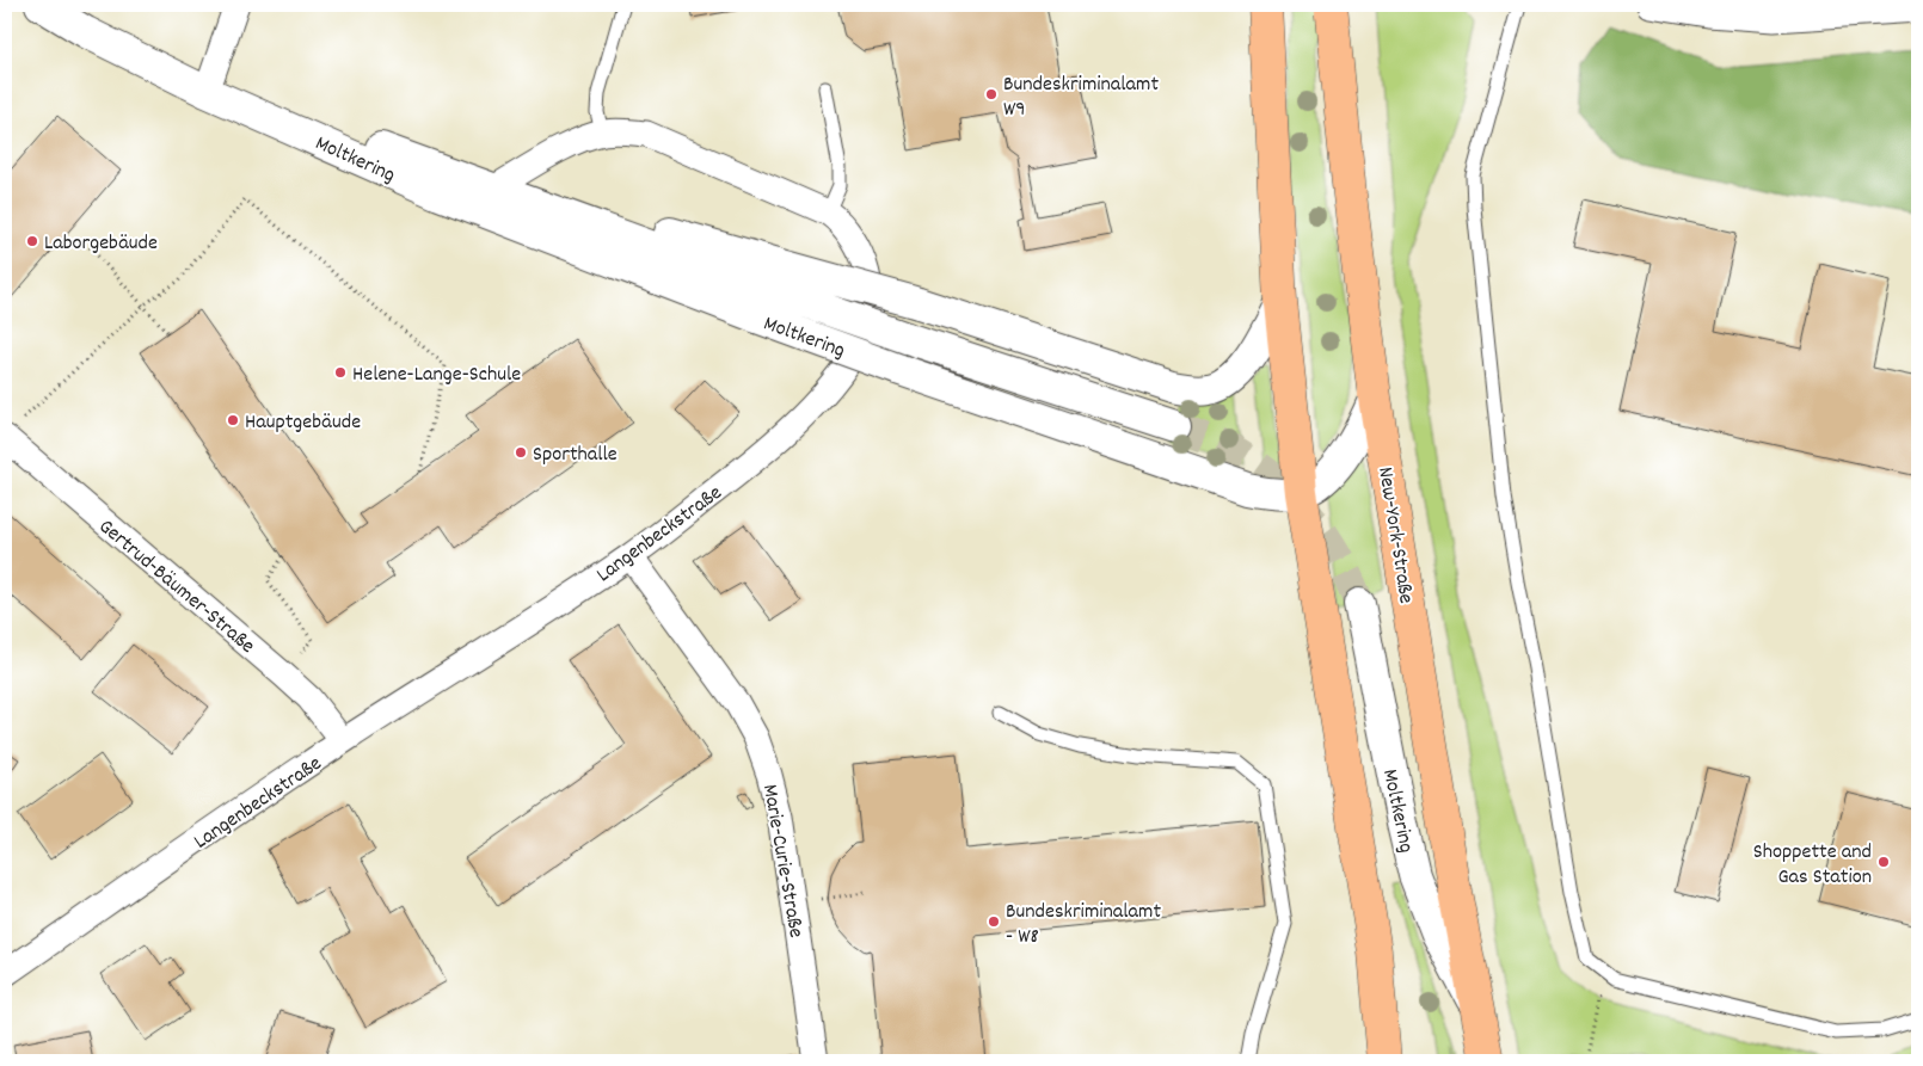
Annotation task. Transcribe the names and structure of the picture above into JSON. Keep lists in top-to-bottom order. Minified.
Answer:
{"streets":{"main road":["New-York-Straße"],"street":["Moltkering","Langenbeckstraße","Gertrud-Bäumer-Straße","Marie-Curie-Straße"]},"crossings":[["Moltkering","Langenbeckstraße"],["Moltkering","New-York-Straße"],["Langenbeckstraße","Gertrud-Bäumer-Straße"],["Langenbeckstraße","Marie-Curie-Straße"]],"places":["Bundeskriminalamt W9","Laborgebäude","Helene-Lange-Schule","Hauptgebäude","Sporthalle","Shoppette and Gas Station","Bundeskriminalamt - W8"]}
